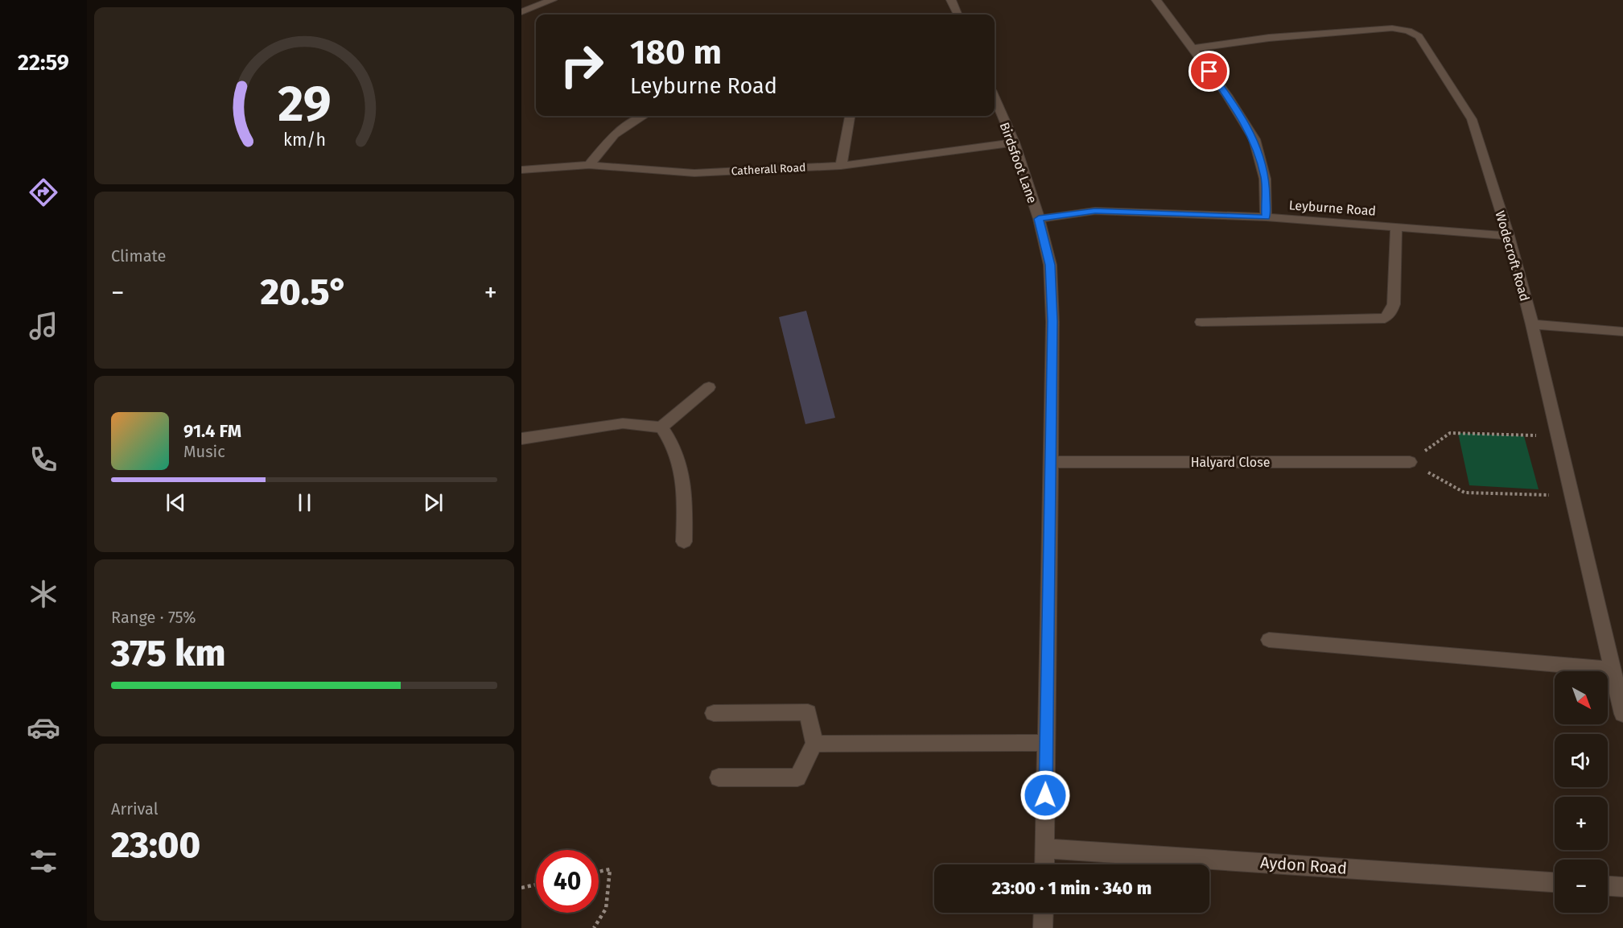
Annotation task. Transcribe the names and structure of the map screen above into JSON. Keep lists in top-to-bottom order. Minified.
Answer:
{"streets":{"street":["Birdsfoot Lane","Catherall Road","Leyburne Road","Wodecroft Road","Halyard Close","Aydon Road"]},"crossings":[["Birdsfoot Lane","Catherall Road"],["Birdsfoot Lane","Leyburne Road"],["Birdsfoot Lane","Halyard Close"],["Birdsfoot Lane","Aydon Road"],["Leyburne Road","Wodecroft Road"]],"north":"bottom right","page":{"tabs":"22:59","turn":["180 m","Leyburne Road"],"tile":["Climate",["Range · 75%","375 km"],["Arrival","23:00"]],"heat":["−","20.5°","+"],"song":["91.4 FM","Music"],"map_buttons":["+","−"],"limit":"40","trip":"23:00 · 1 min · 340 m","gauge":["29","km/h"]}}
